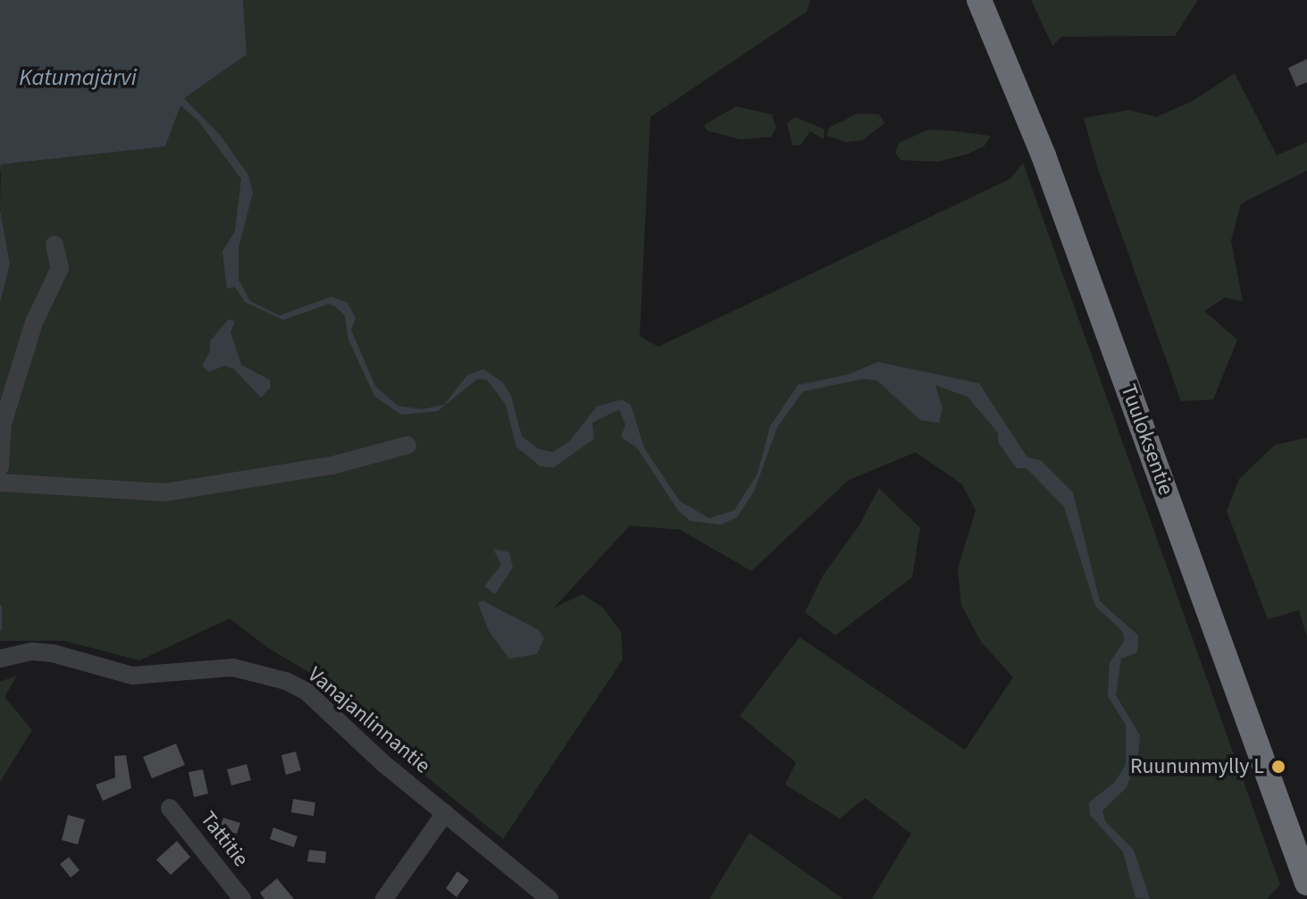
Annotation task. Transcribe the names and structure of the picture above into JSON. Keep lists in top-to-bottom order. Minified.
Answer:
{"streets":{"highway":["Tuuloksentie"],"street":["Vanajanlinnantie","Tattitie"]},"water":["Katumajärvi"],"places":["Ruununmylly L"]}
